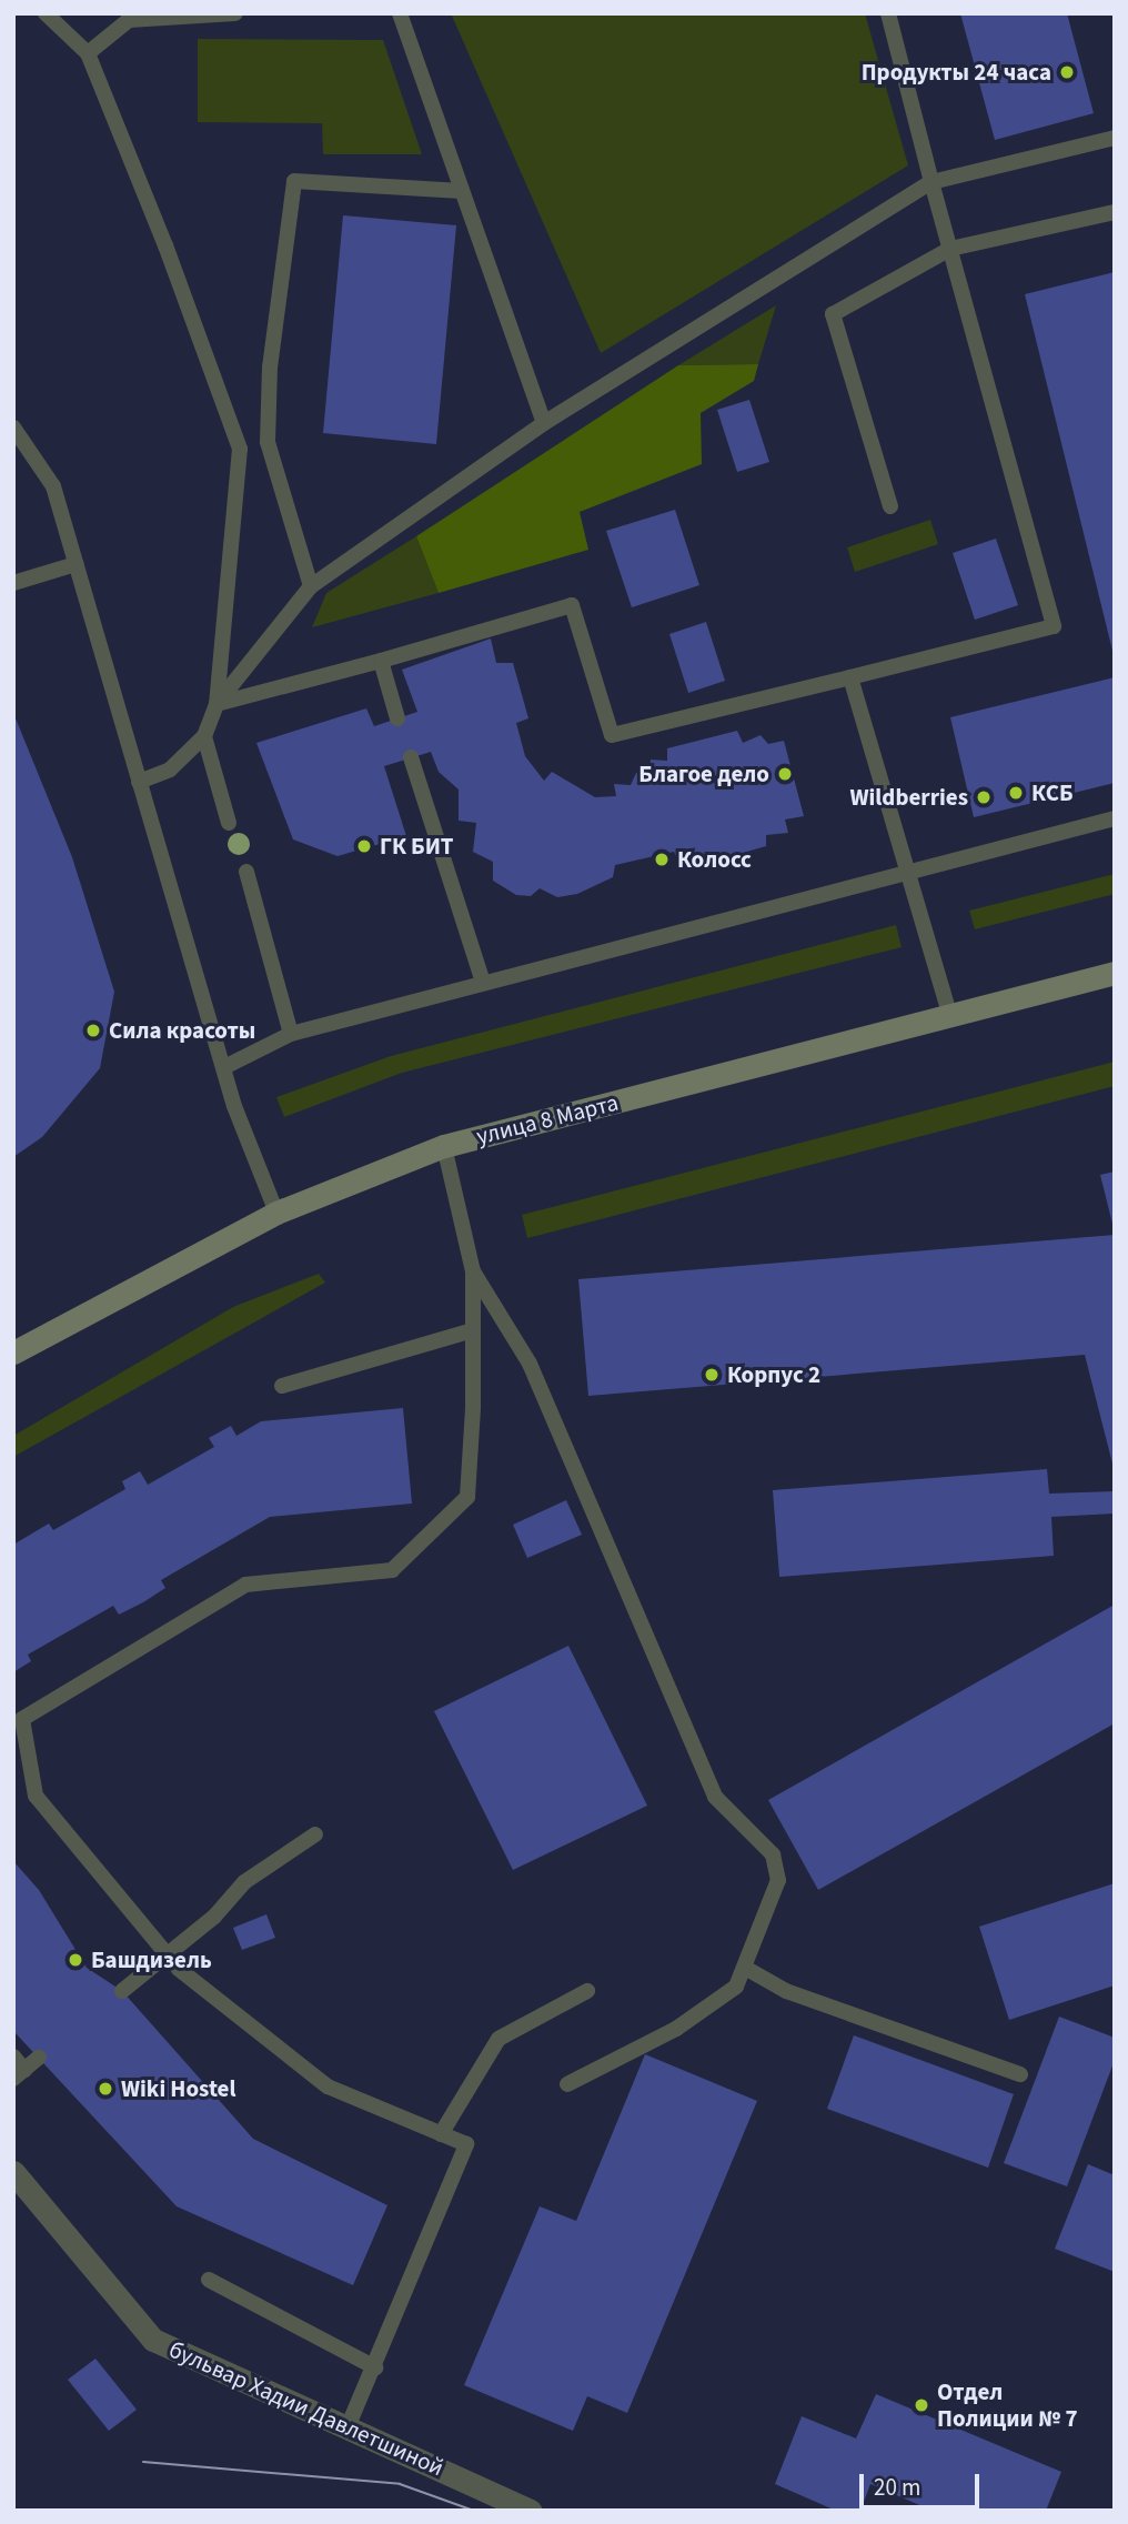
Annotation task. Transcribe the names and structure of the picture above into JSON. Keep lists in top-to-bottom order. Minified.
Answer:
{"streets":{"main road":["улица 8 Марта"],"street":["бульвар Хадии Давлетшиной"]},"places":["Продукты 24 часа","Благое дело","КСБ","Wildberries","ГК БИТ","Колосс","Сила красоты","Корпус 2","Башдизель","Wiki Hostel","Отдел Полиции № 7"],"scale_bar":"20 m"}
